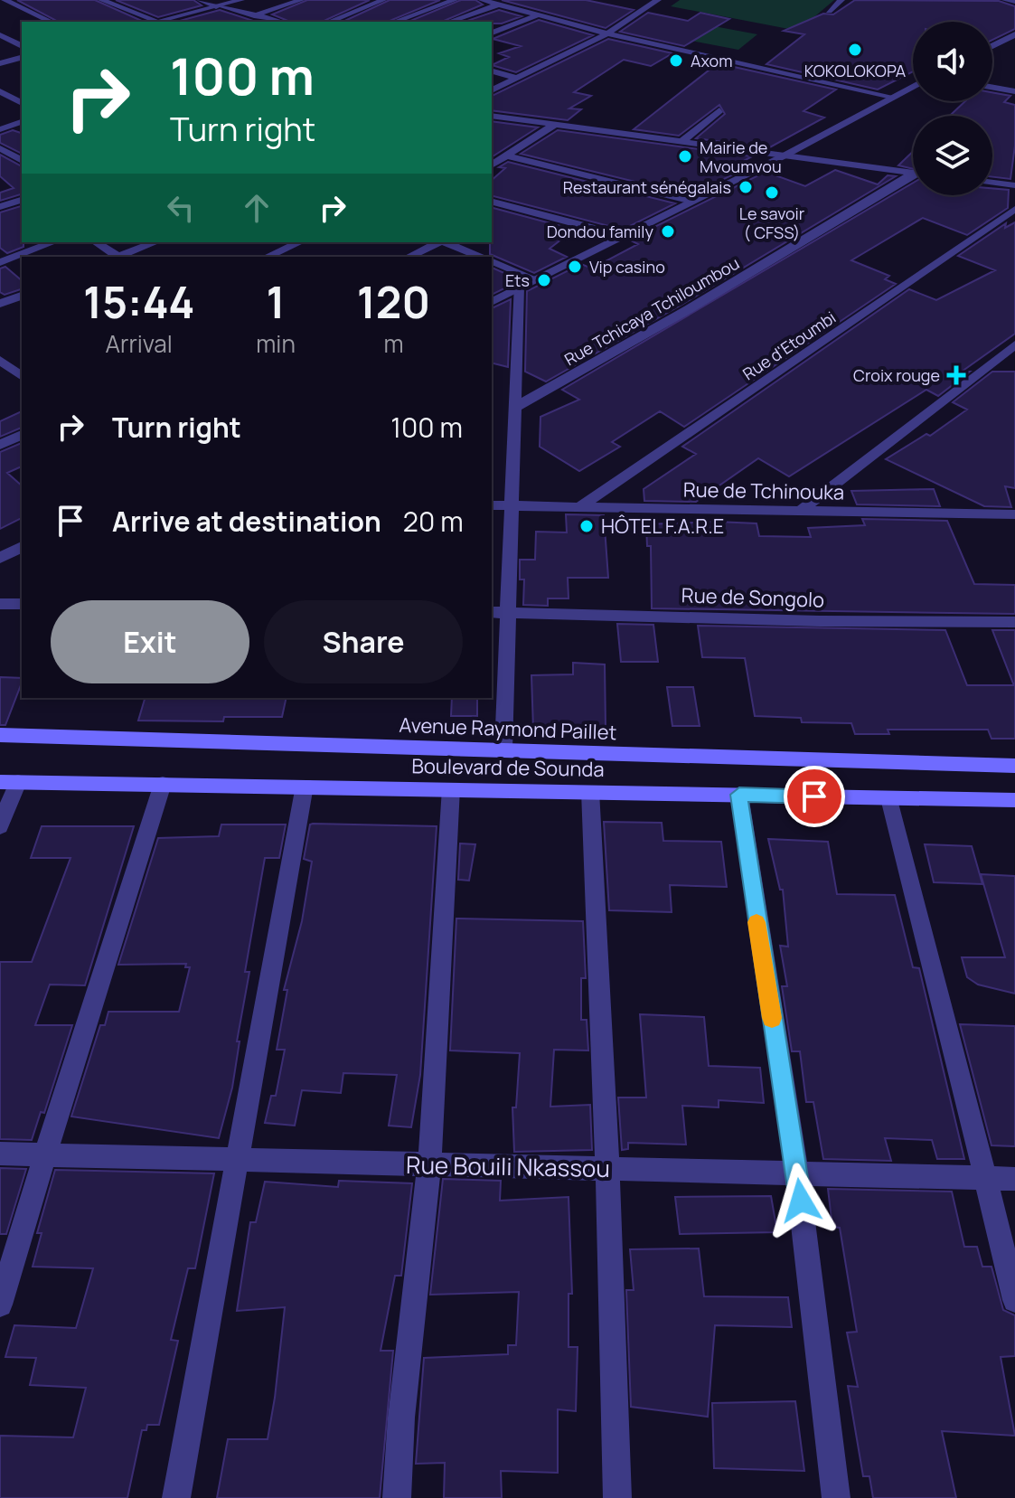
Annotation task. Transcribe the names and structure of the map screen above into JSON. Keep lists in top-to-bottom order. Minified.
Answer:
{"streets":{"main road":["Avenue Raymond Paillet","Boulevard de Sounda"],"street":["Rue Tchicaya Tchiloumbou","Rue d'Etoumbi","Rue de Tchinouka","Rue de Songolo","Rue Bouili Nkassou"]},"crossings":[["Rue d'Etoumbi","Rue de Tchinouka"]],"places":{"other":["KOKOLOKOPA","Axom","Mairie de Mvoumvou","Restaurant sénégalais","Le savoir ( CFSS)","Dondou family","Vip casino","Ets","HÔTEL F.A.R.E"],"health":["Croix rouge"]},"page":{"turn":["100 m","Turn right"],"eta":["15:44","Arrival","1","min","120","m"],"list":[{"name":"Turn right","value":"100 m"},{"name":"Arrive at destination","value":"20 m"}],"buttons":["Exit","Share"]}}
